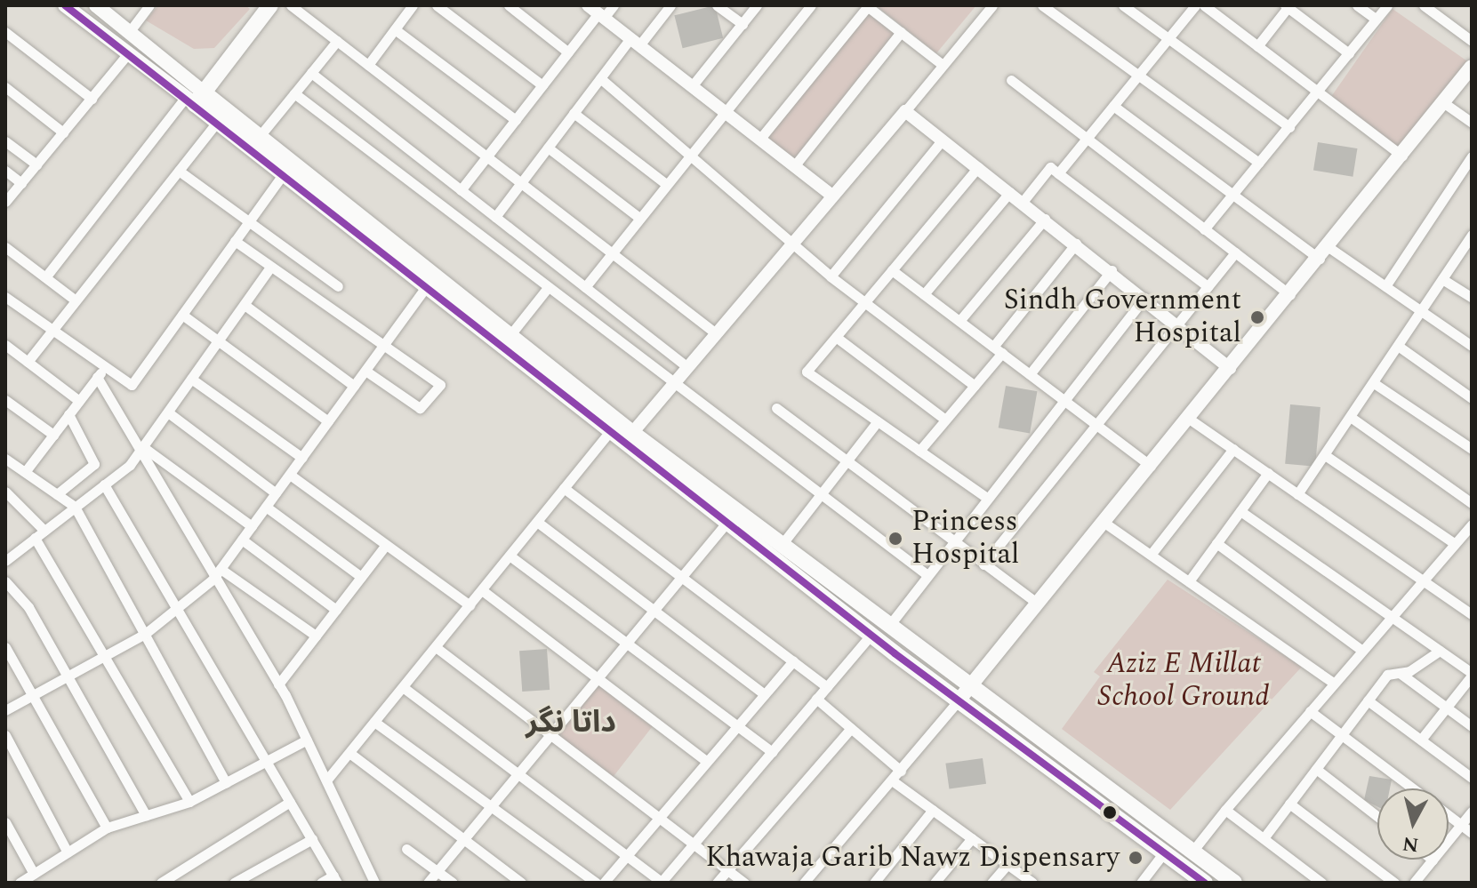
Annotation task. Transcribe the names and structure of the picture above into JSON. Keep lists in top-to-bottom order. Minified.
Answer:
{"districts":["داتا نگر"],"parks":["Aziz E Millat School Ground"],"places":["Sindh Government Hospital","Princess Hospital","Khawaja Garib Nawz Dispensary"],"north":"bottom"}
